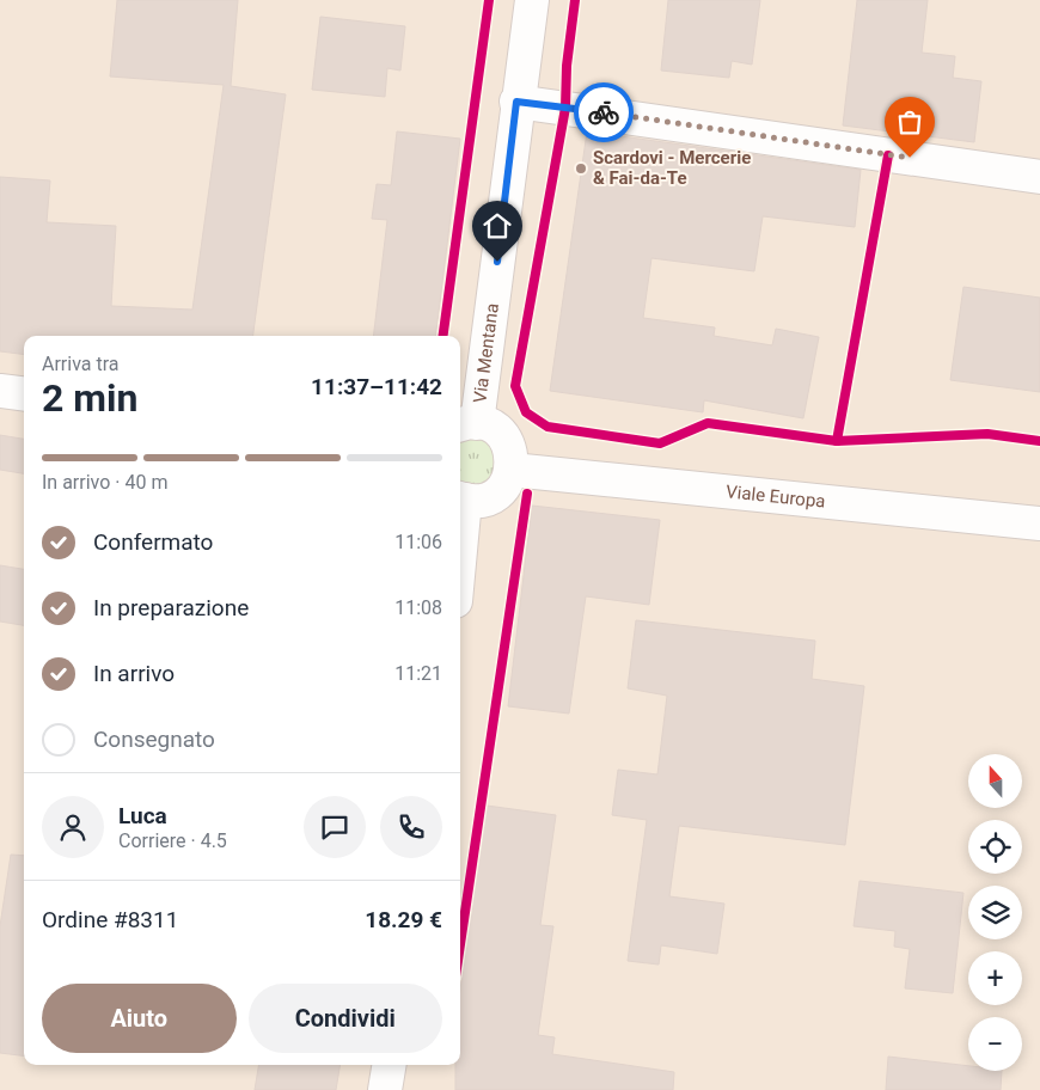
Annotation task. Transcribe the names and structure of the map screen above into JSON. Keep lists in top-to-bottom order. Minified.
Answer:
{"streets":{"street":["Via Mentana","Viale Europa"]},"places":["Scardovi - Mercerie & Fai-da-Te"],"north":"top","page":{"heading":["2 min","Arriva tra","11:37–11:42"],"panel":["Luca","Corriere · 4.5","Ordine #8311","18.29 €"],"bar":"In arrivo · 40 m","list":[["Confermato","11:06"],["In preparazione","11:08"],["In arrivo","11:21"],"Consegnato"],"map_buttons":["+","−"],"buttons":["Aiuto","Condividi"]}}
